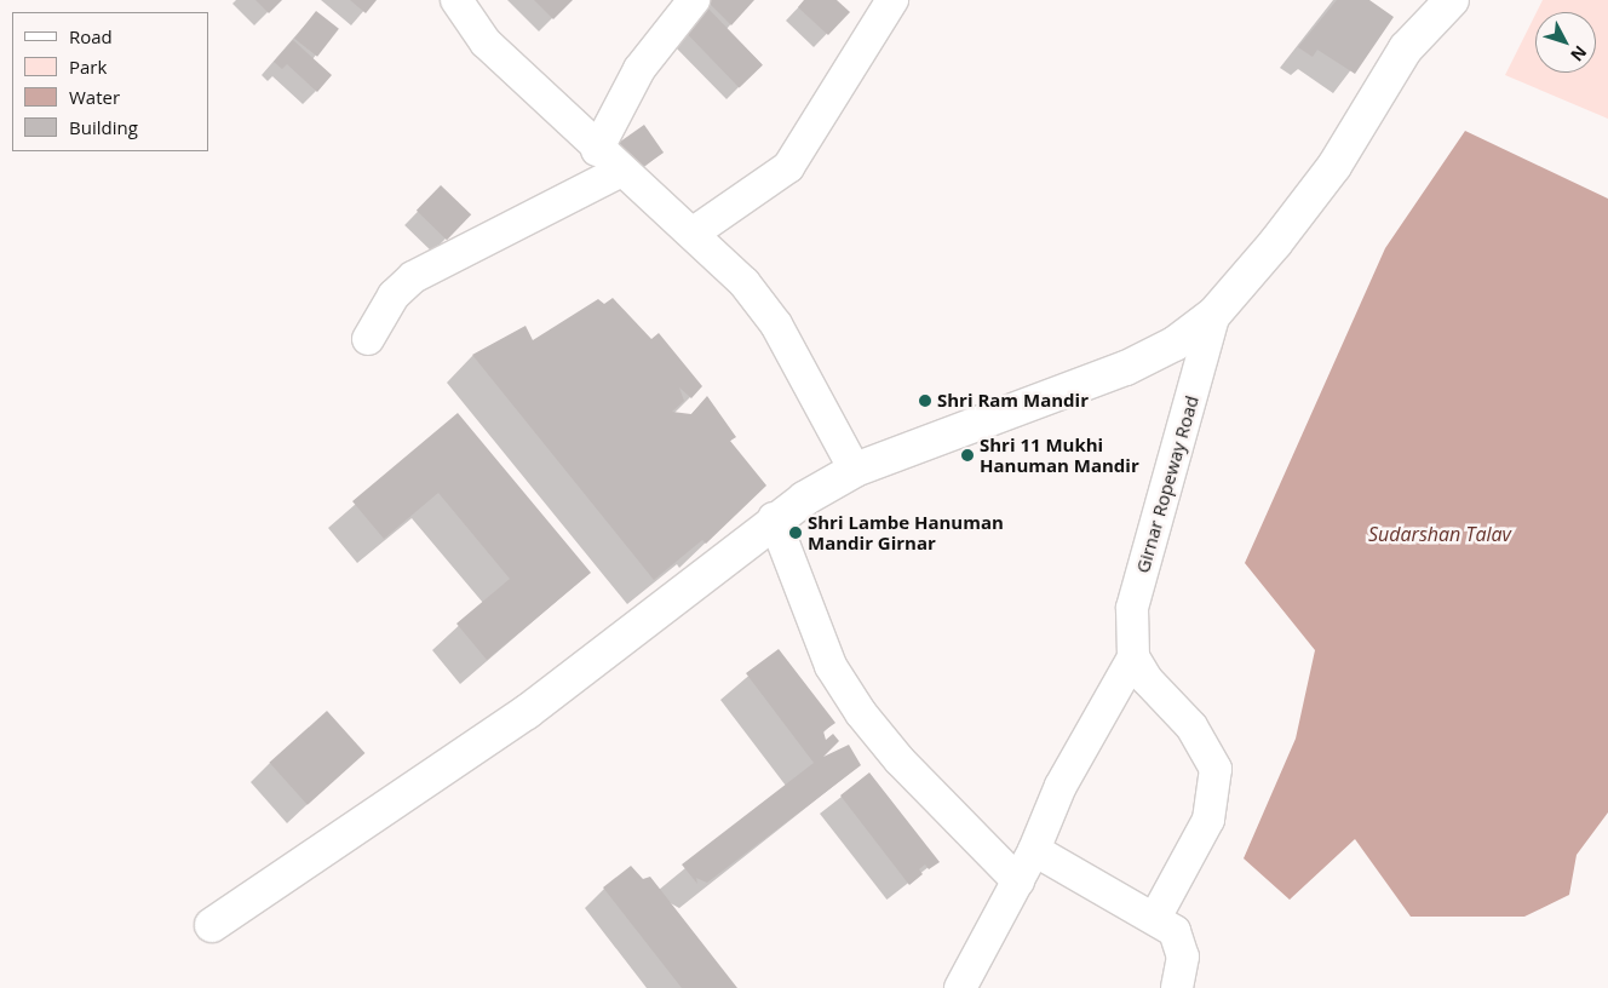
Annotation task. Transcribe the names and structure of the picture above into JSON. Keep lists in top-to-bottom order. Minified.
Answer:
{"streets":{"street":["Girnar Ropeway Road"]},"water":["Sudarshan Talav"],"places":["Shri Ram Mandir","Shri 11 Mukhi Hanuman Mandir","Shri Lambe Hanuman Mandir Girnar"],"legend":["Road","Park","Water","Building"],"north":"bottom right"}
